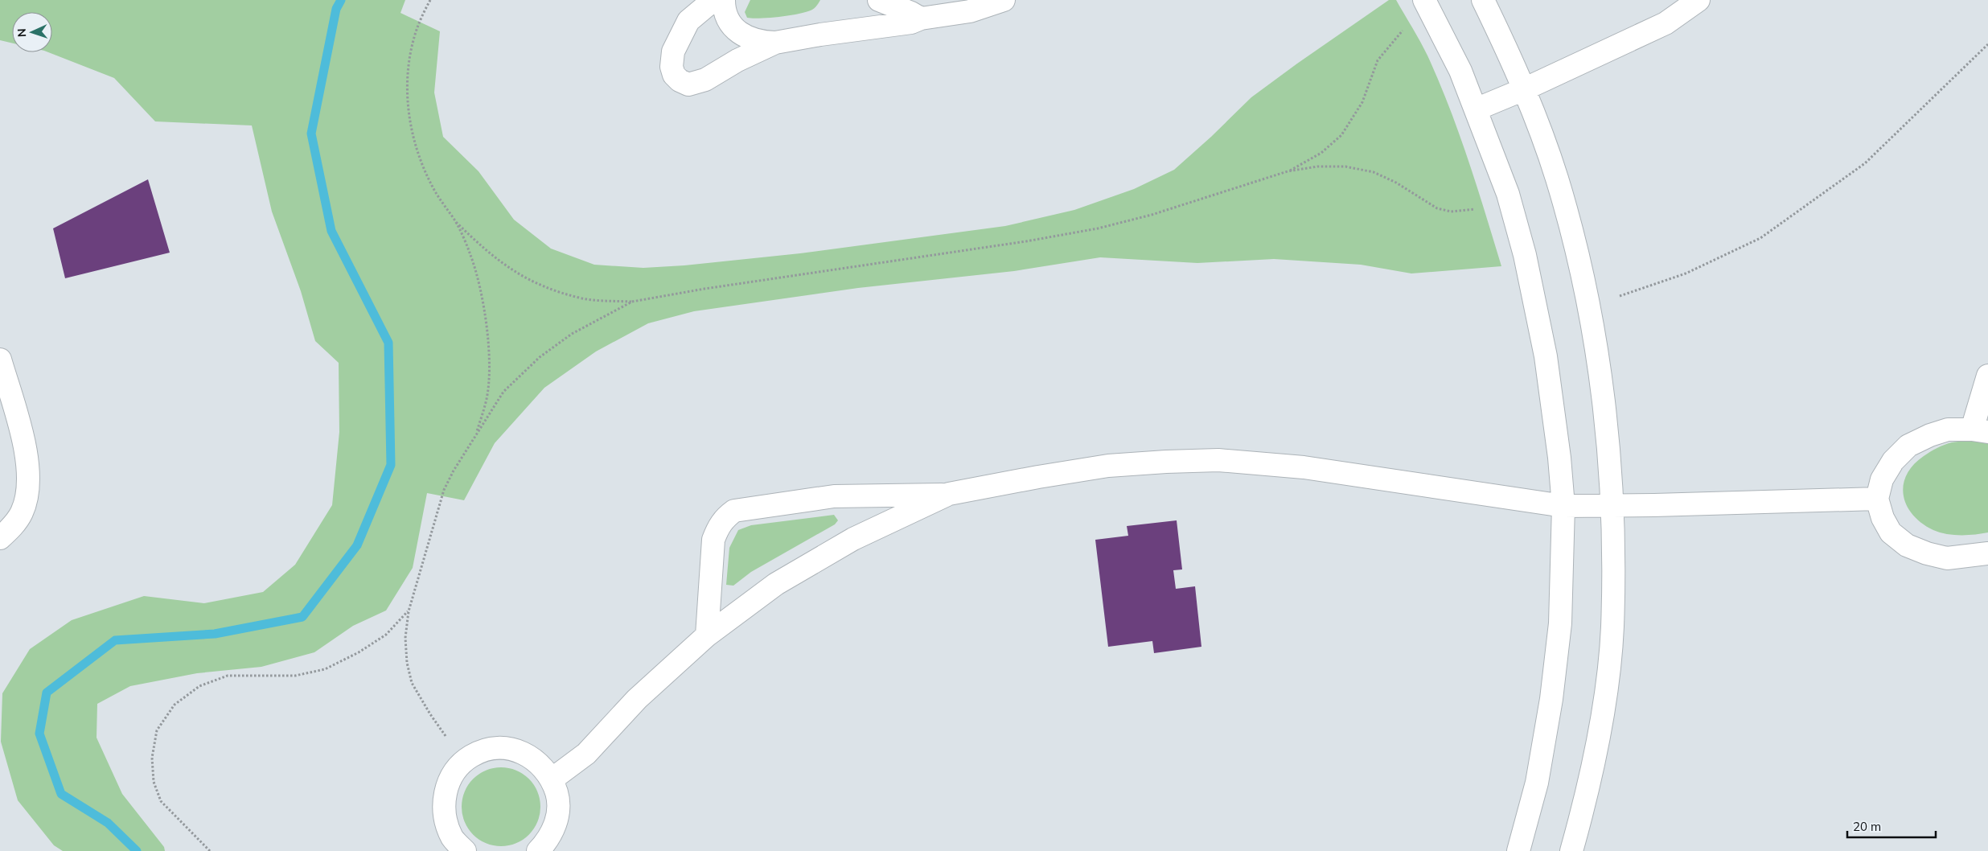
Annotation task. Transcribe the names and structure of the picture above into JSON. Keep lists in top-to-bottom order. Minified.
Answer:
{"scale_bar":"20 m","north":"left"}
